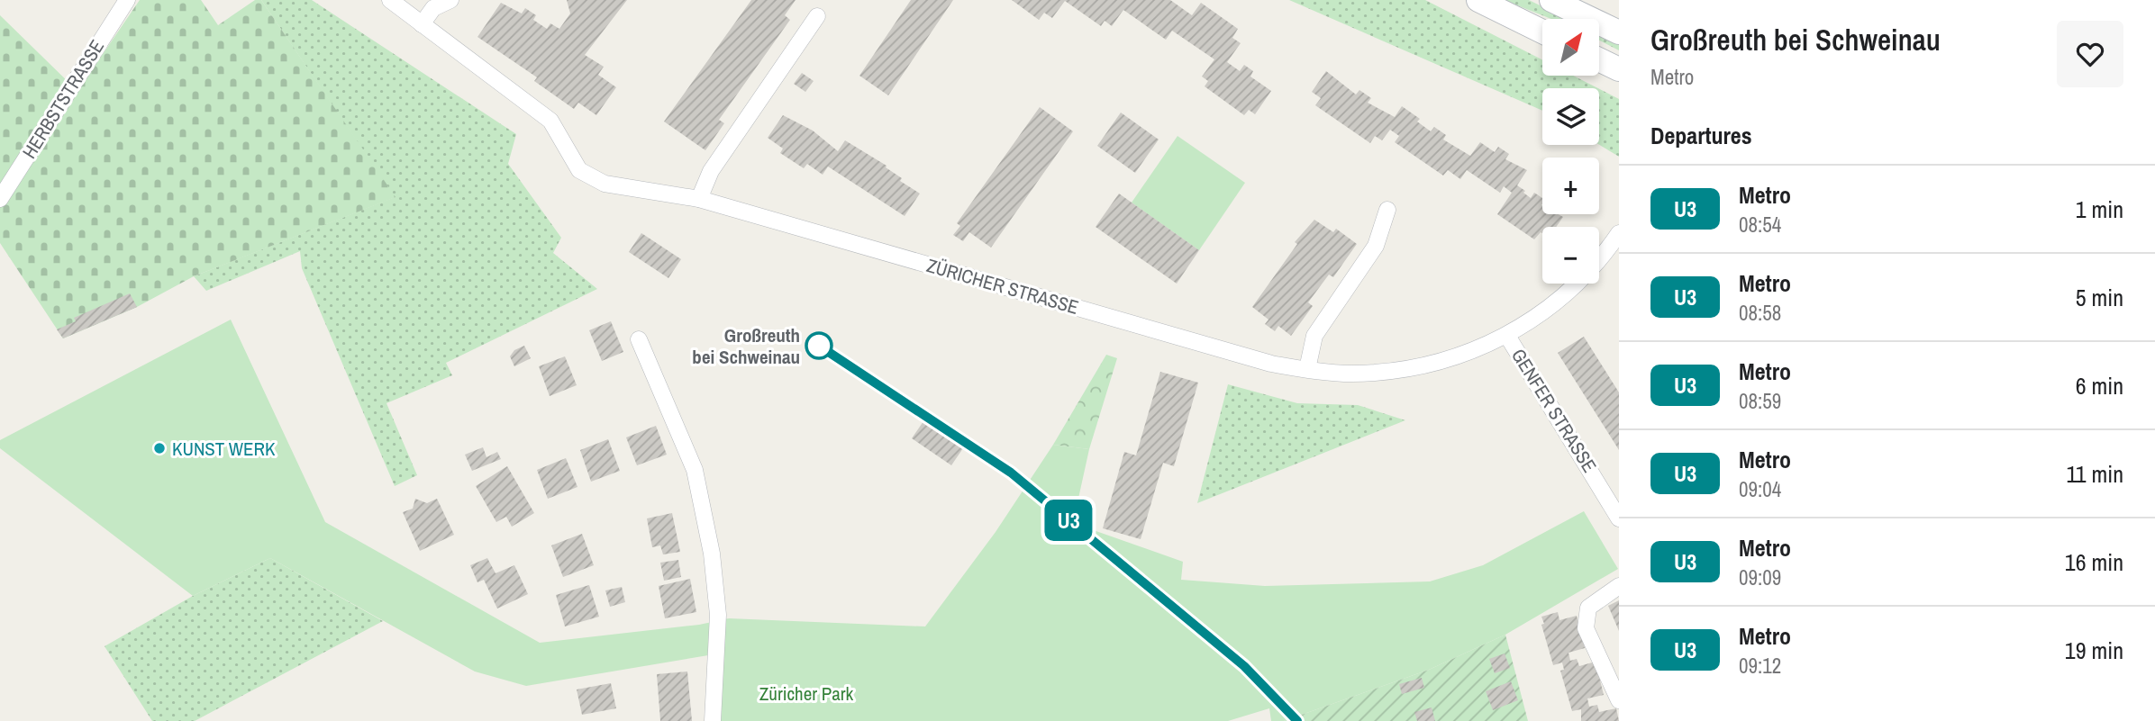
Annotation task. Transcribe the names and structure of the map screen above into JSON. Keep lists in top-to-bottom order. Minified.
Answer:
{"streets":{"street":["HERBSTSTRASSE","ZÜRICHER STRASSE","GENFER STRASSE"]},"crossings":[["ZÜRICHER STRASSE","GENFER STRASSE"]],"parks":["Züricher Park"],"places":["Großreuth bei Schweinau","KUNST WERK"],"lines":["metro line U3"],"north":"top right","page":{"on_map":"U3","heading":[["Großreuth bei Schweinau","Metro"],"Departures"],"map_buttons":["+","−"],"list":[{"mark":"U3","name":"Metro","note":"08:54","value":"1 min"},{"mark":"U3","name":"Metro","note":"08:58","value":"5 min"},{"mark":"U3","name":"Metro","note":"08:59","value":"6 min"},{"mark":"U3","name":"Metro","note":"09:04","value":"11 min"},{"mark":"U3","name":"Metro","note":"09:09","value":"16 min"},{"mark":"U3","name":"Metro","note":"09:12","value":"19 min"}]}}
